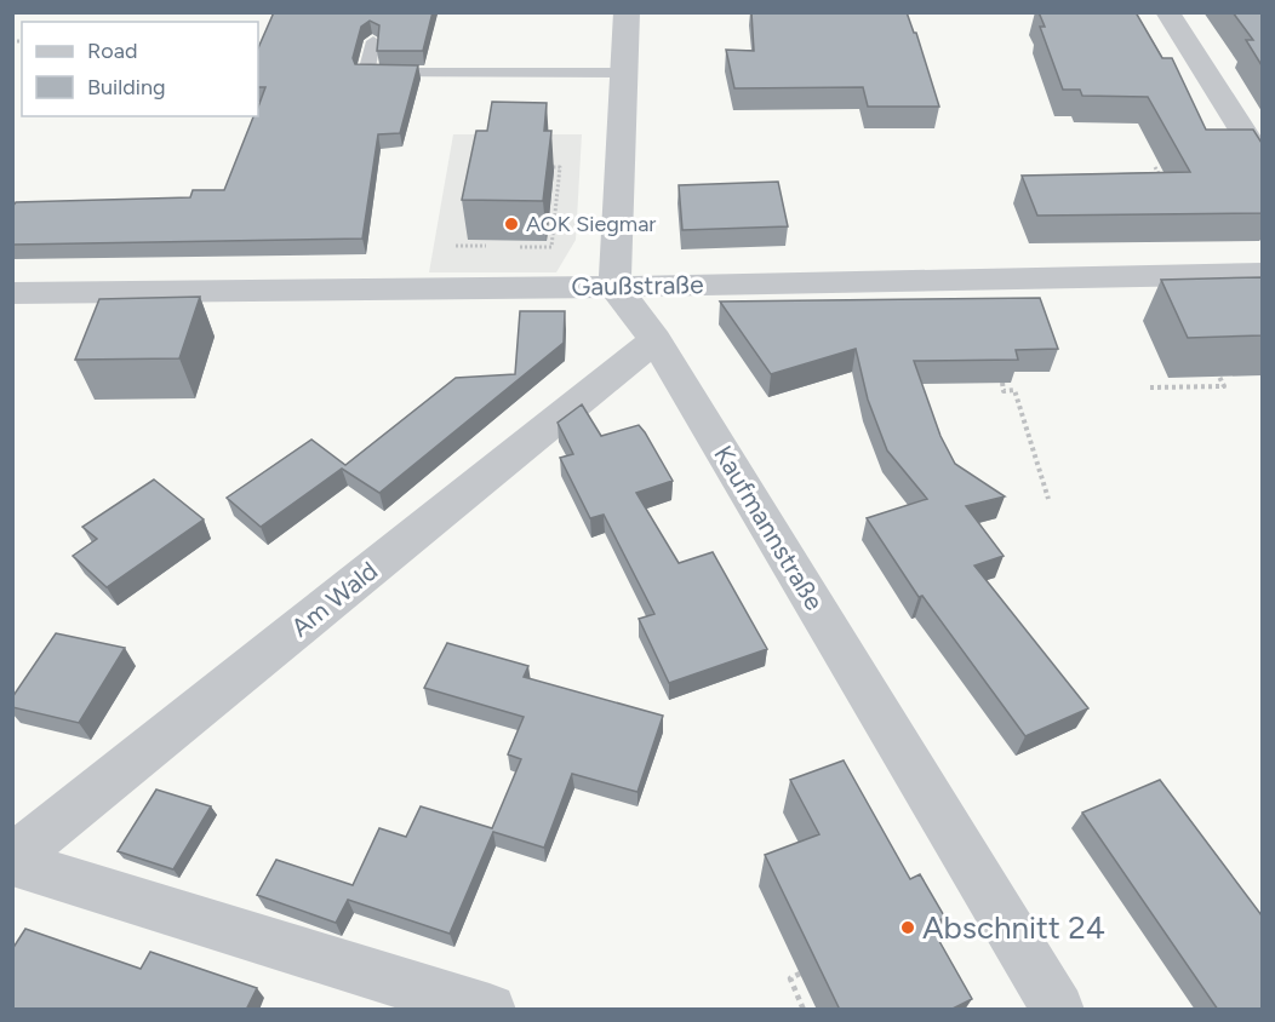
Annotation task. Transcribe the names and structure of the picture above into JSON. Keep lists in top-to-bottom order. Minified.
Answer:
{"streets":{"street":["Gaußstraße","Kaufmannstraße","Am Wald"]},"crossings":[["Gaußstraße","Kaufmannstraße"],["Kaufmannstraße","Am Wald"]],"places":["AOK Siegmar","Abschnitt 24"],"legend":["Road","Building"]}
